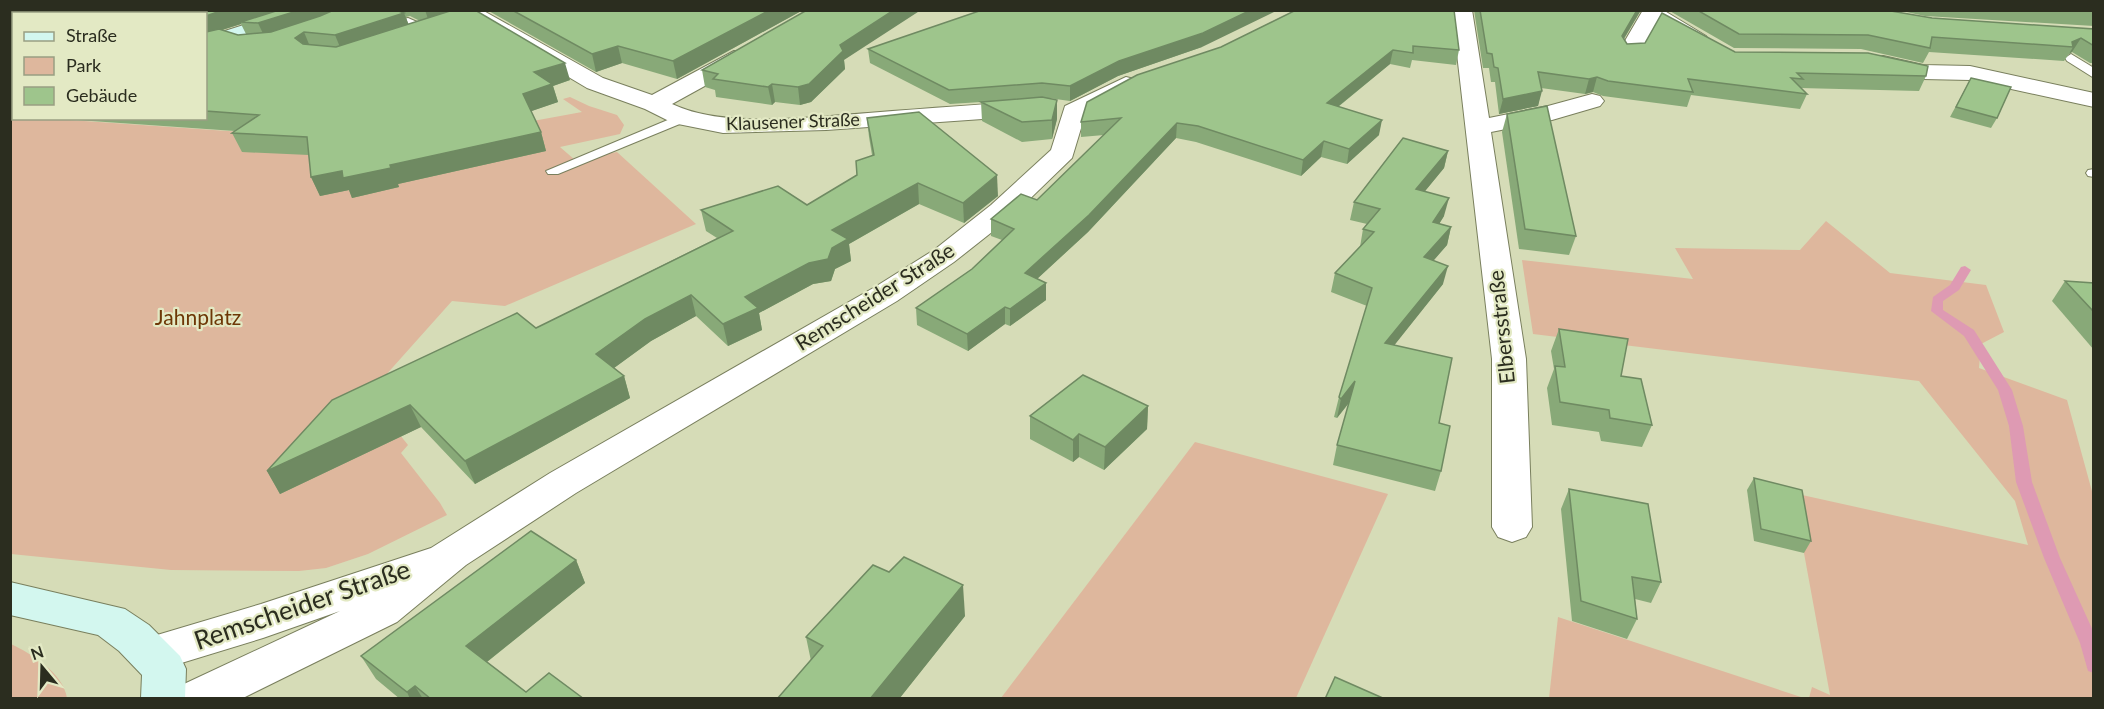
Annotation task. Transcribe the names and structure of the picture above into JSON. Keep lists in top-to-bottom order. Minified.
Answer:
{"streets":{"street":["Klausener Straße","Remscheider Straße","Elbersstraße"]},"crossings":[["Klausener Straße","Remscheider Straße"]],"parks":["Jahnplatz"],"legend":["Straße","Park","Gebäude"],"north":"top"}
